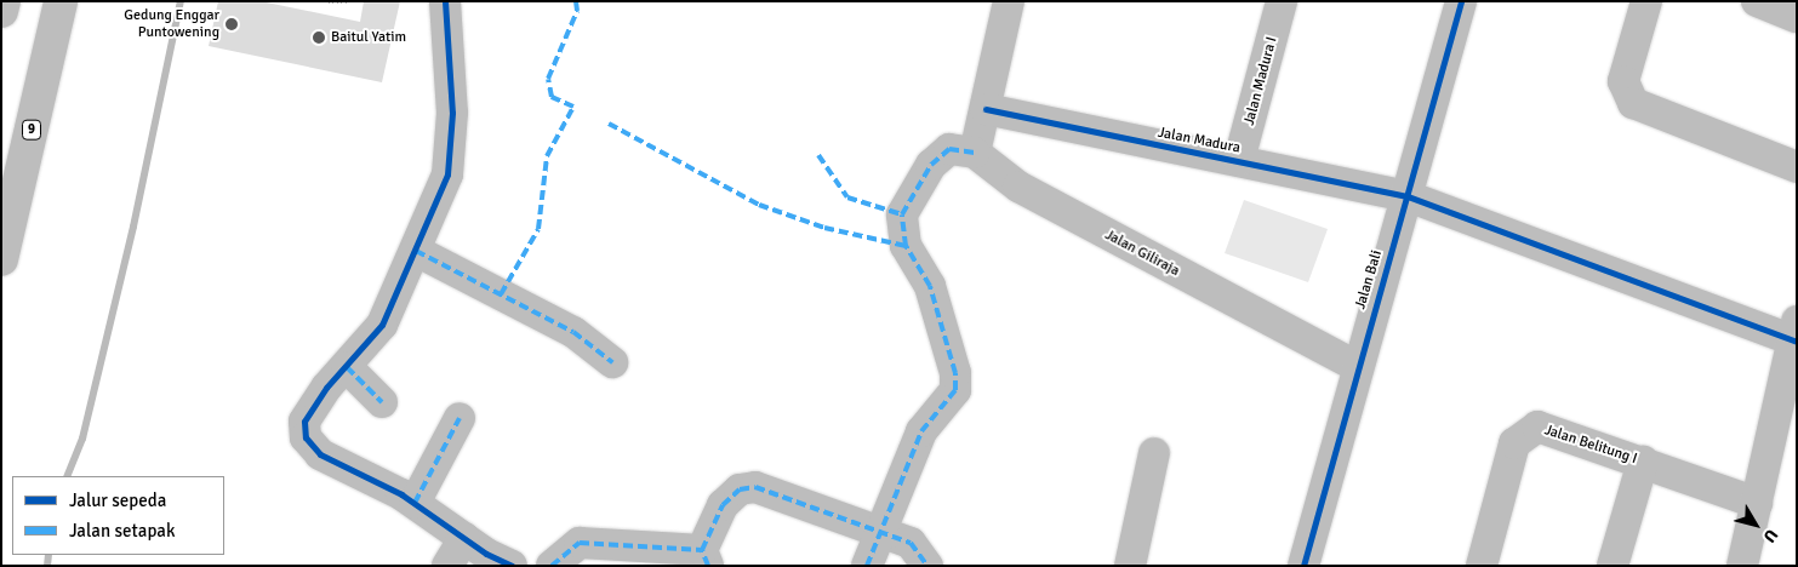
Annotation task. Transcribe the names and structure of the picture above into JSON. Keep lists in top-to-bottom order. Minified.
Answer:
{"streets":{"highway":["9"],"street":["Jalan Madura I","Jalan Madura","Jalan Giliraja","Jalan Bali","Jalan Belitung I"]},"crossings":[["Jalan Madura I","Jalan Madura"],["Jalan Madura","Jalan Bali"],["Jalan Giliraja","Jalan Bali"]],"places":["Gedung Enggar Puntowening","Baitul Yatim"],"legend":["Jalur sepeda","Jalan setapak"],"north":"bottom right"}
